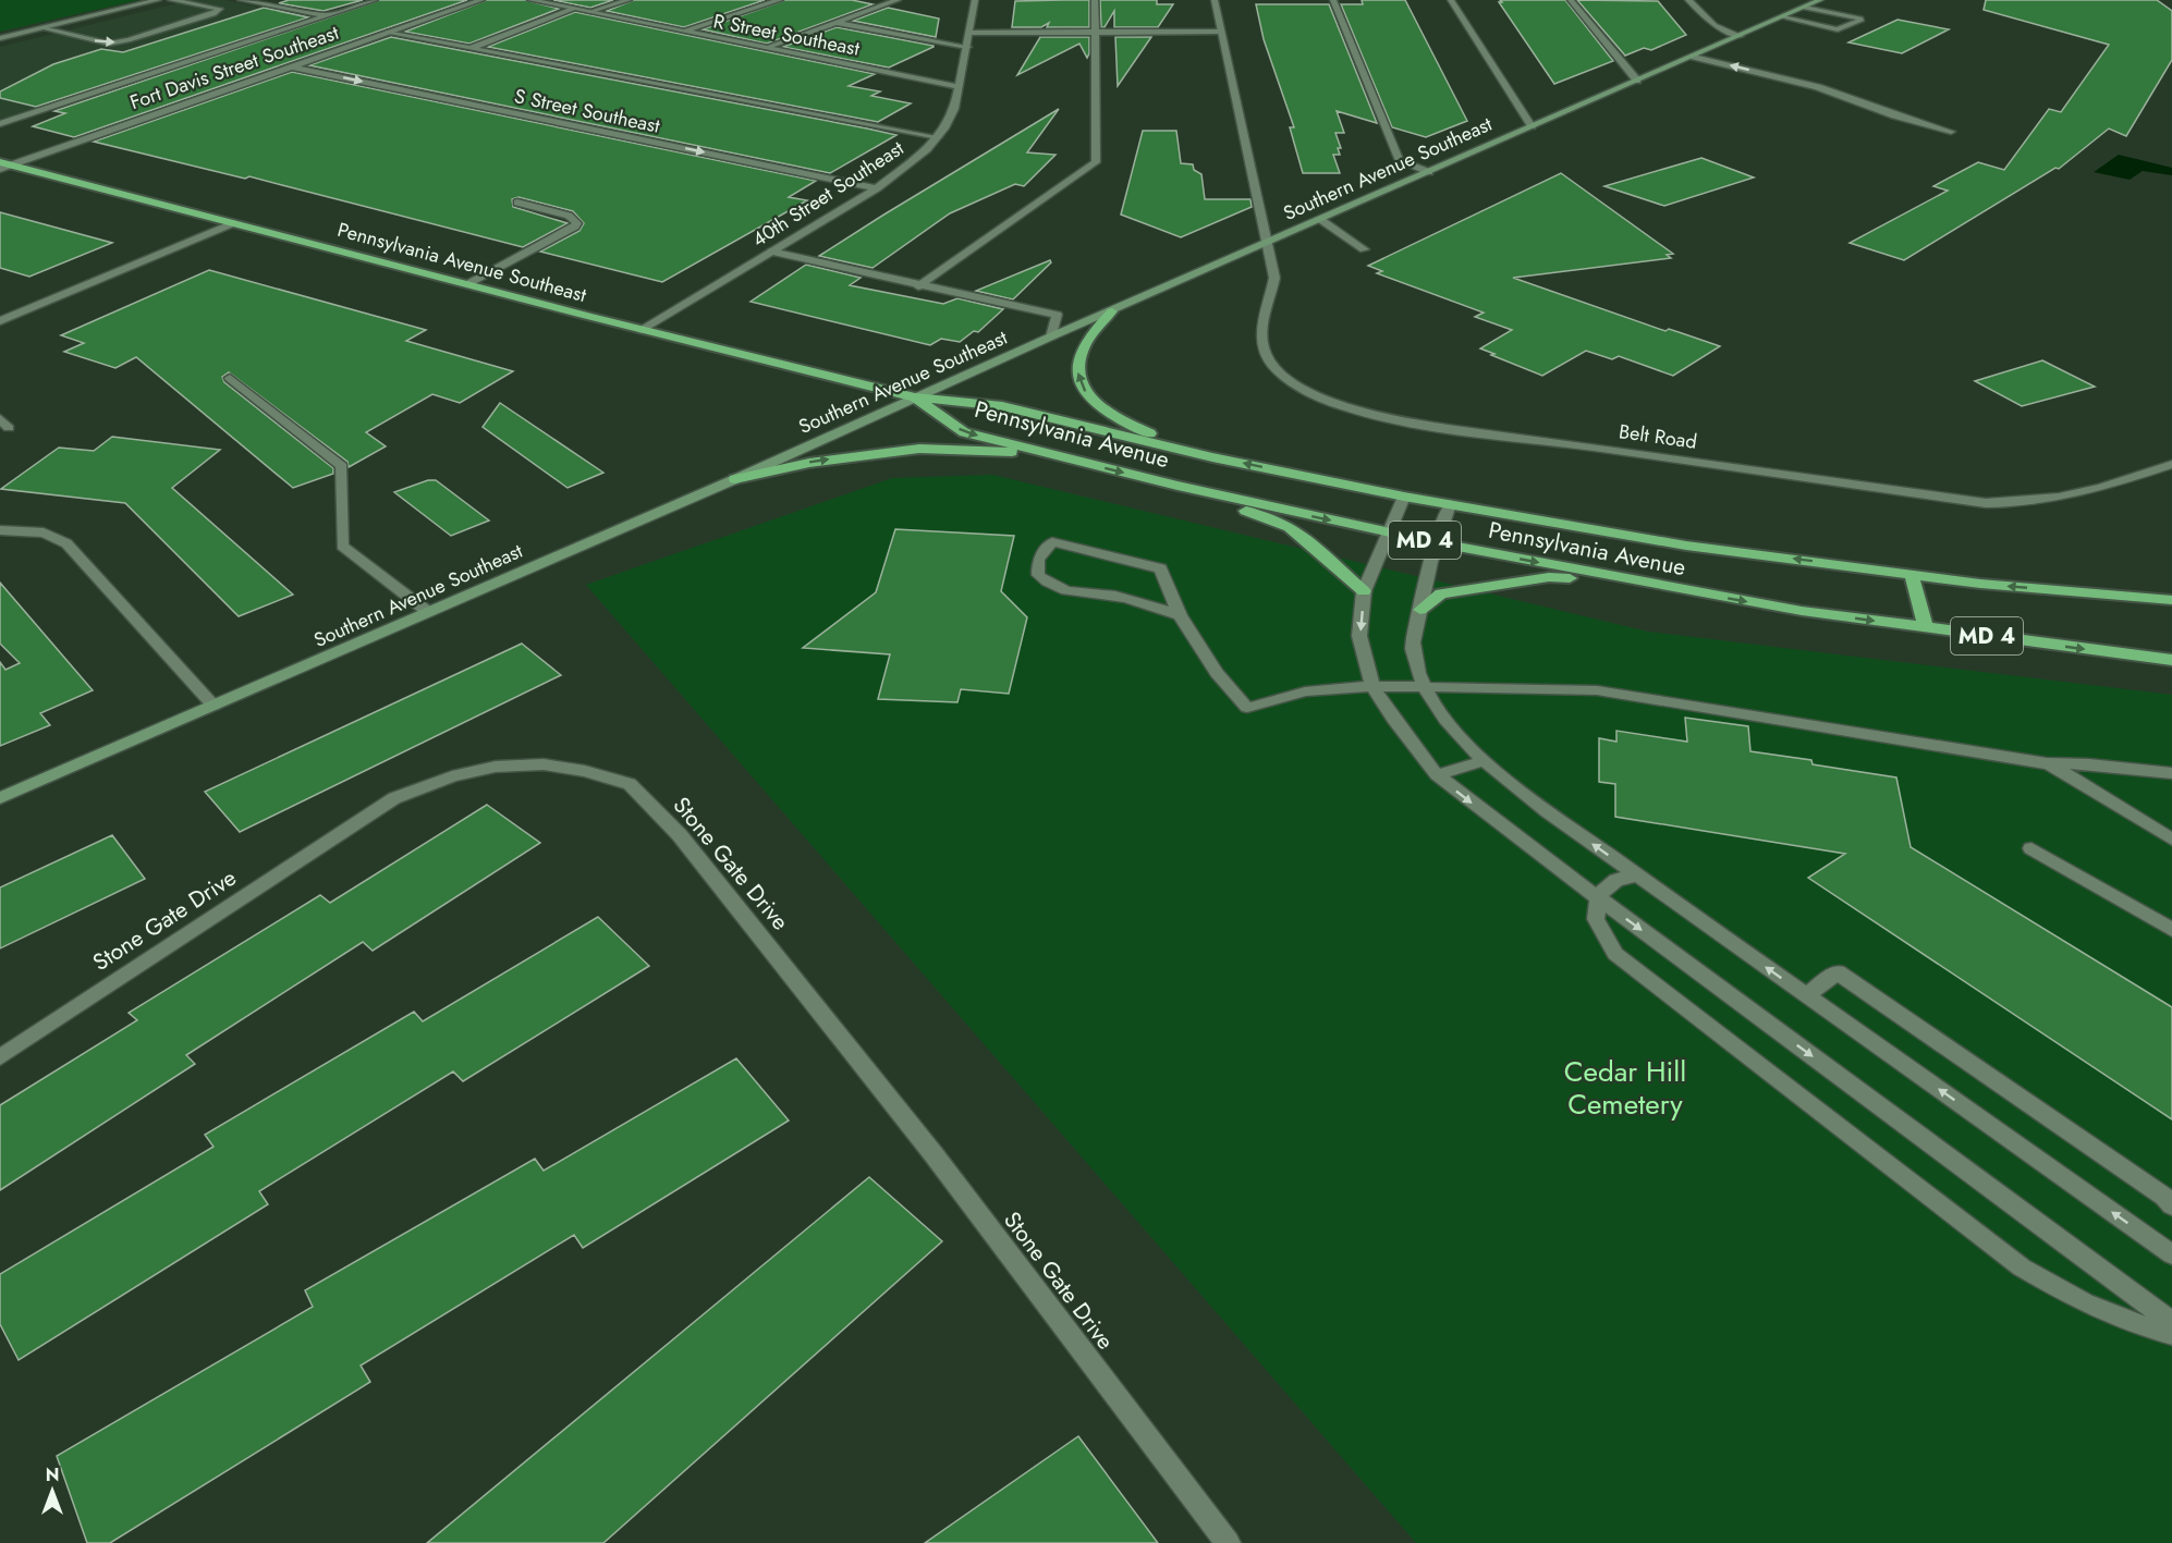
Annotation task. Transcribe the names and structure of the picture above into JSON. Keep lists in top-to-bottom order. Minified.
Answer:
{"streets":{"highway":["Pennsylvania Avenue Southeast","Pennsylvania Avenue","MD 4"],"main road":["Southern Avenue Southeast"],"street":["R Street Southeast","Fort Davis Street Southeast","S Street Southeast","40th Street Southeast","Belt Road","Stone Gate Drive"]},"crossings":[["R Street Southeast","40th Street Southeast"],["Fort Davis Street Southeast","S Street Southeast"],["Fort Davis Street Southeast","Pennsylvania Avenue Southeast"],["S Street Southeast","40th Street Southeast"],["Southern Avenue Southeast","Pennsylvania Avenue Southeast"],["Southern Avenue Southeast","Pennsylvania Avenue"],["Southern Avenue Southeast","Belt Road"],["40th Street Southeast","Pennsylvania Avenue Southeast"],["Pennsylvania Avenue Southeast","Pennsylvania Avenue"]],"parks":["Cedar Hill Cemetery"],"north":"top"}
